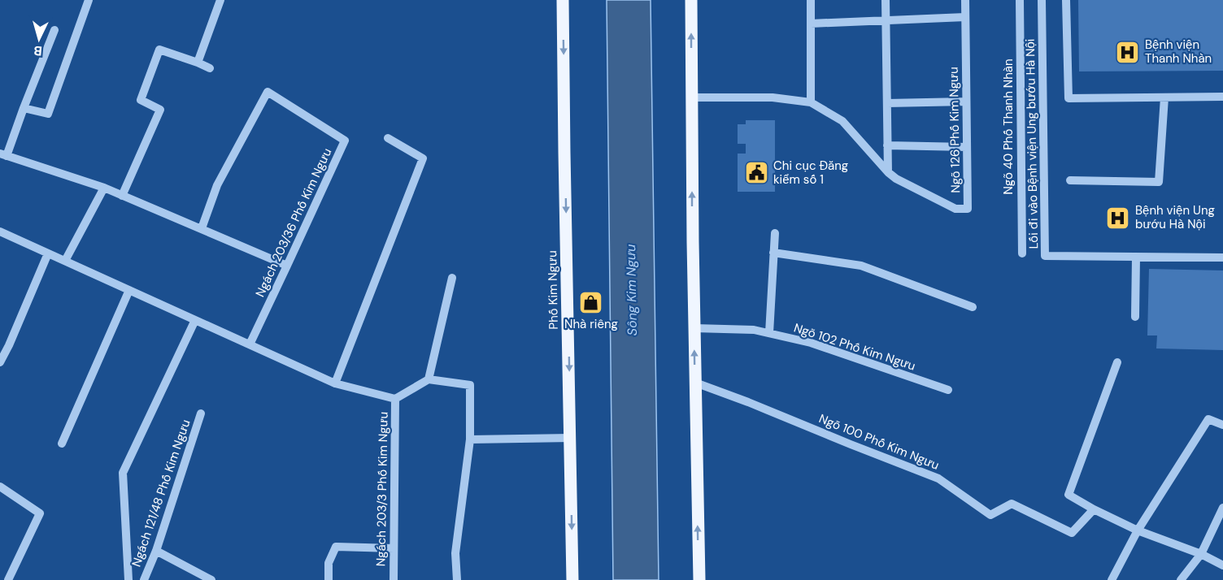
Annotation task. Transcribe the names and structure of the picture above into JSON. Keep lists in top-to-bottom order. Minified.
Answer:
{"streets":{"main road":["Phố Kim Ngưu"],"street":["Ngõ 40 Phố Thanh Nhàn","Ngõ 126 Phố Kim Ngưu","Lối đi vào Bệnh viện Ung bướu Hà Nội","Ngách 203/36 Phố Kim Ngưu","Ngõ 102 Phố Kim Ngưu","Ngõ 100 Phố Kim Ngưu","Ngách 203/3 Phố Kim Ngưu","Ngách 121/48 Phố Kim Ngưu"]},"one_way":["Phố Kim Ngưu"],"water":["Sông Kim Ngưu"],"places":{"hospital":["Bệnh viện Thanh Nhàn","Bệnh viện Ung bướu Hà Nội"],"public building":["Chi cục Đăng kiểm số 1"],"shop":["Nhà riêng"]},"north":"bottom"}
